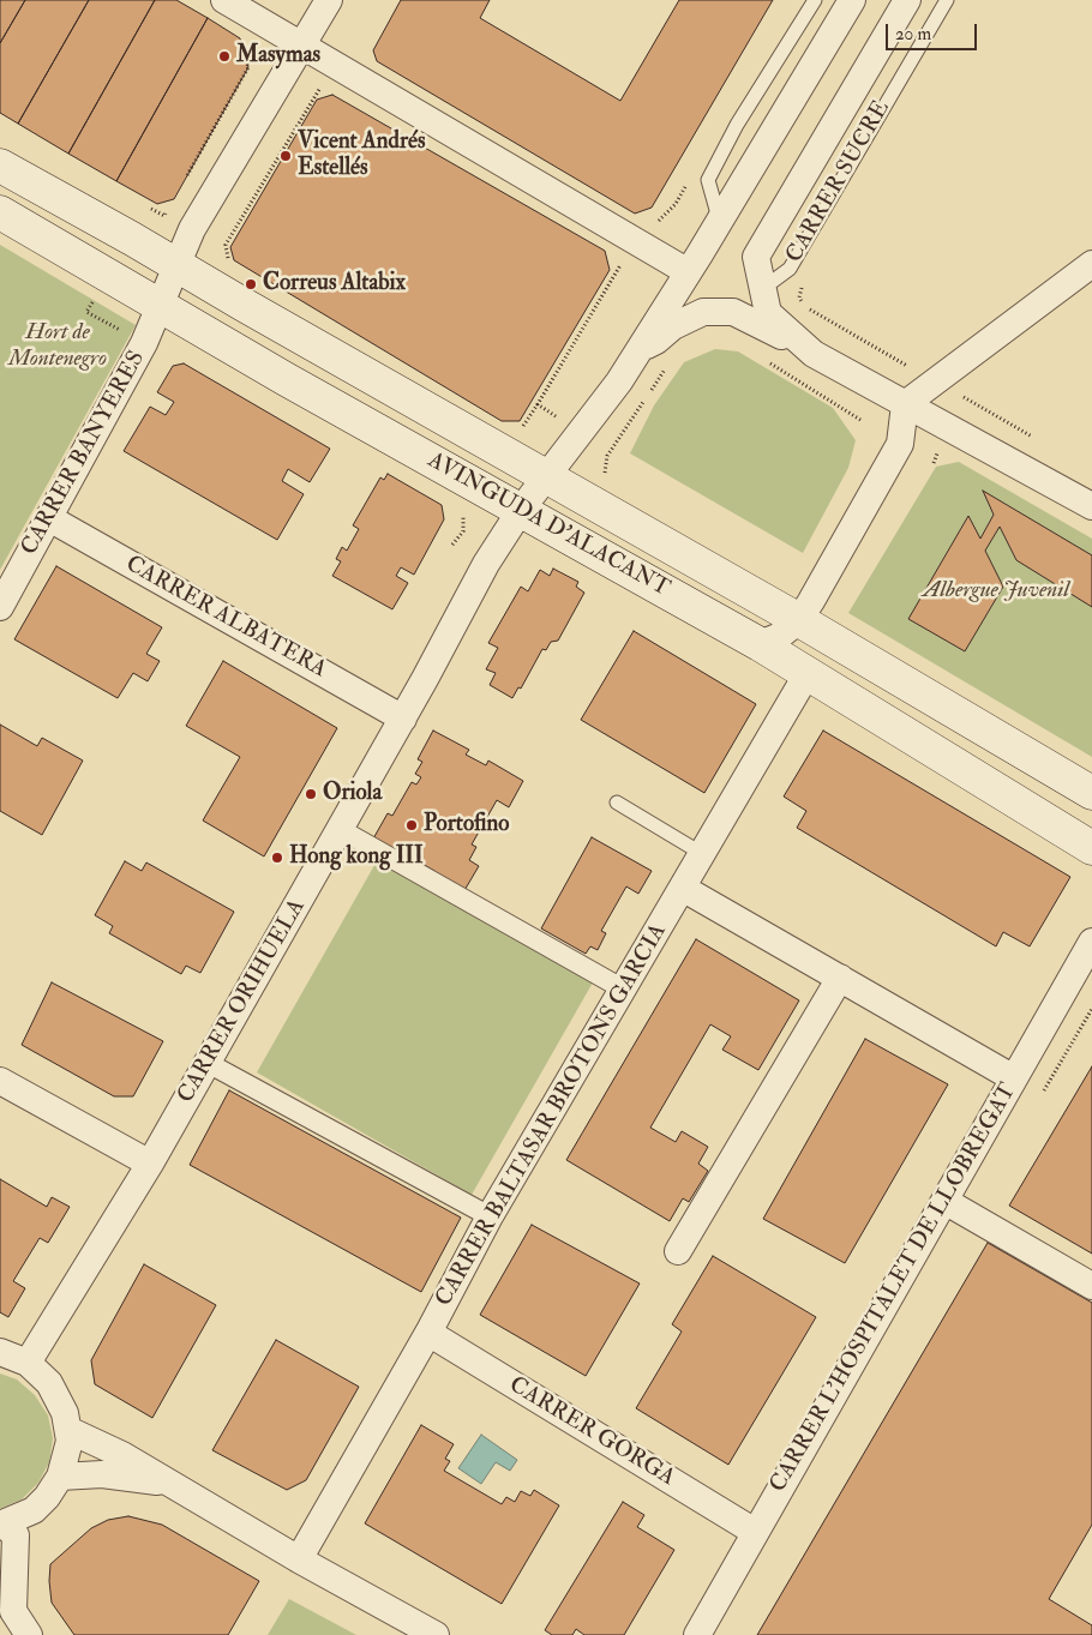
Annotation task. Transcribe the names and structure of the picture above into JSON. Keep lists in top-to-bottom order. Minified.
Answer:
{"streets":{"main road":["AVINGUDA D'ALACANT"],"street":["CARRER SUCRE","CARRER BANYERES","CARRER ALBATERA","CARRER ORIHUELA","CARRER BALTASAR BROTONS GARCIA","CARRER L'HOSPITALET DE LLOBREGAT","CARRER GORGA"]},"crossings":[["CARRER BANYERES","AVINGUDA D'ALACANT"],["CARRER BANYERES","CARRER ALBATERA"],["AVINGUDA D'ALACANT","CARRER ORIHUELA"],["AVINGUDA D'ALACANT","CARRER BALTASAR BROTONS GARCIA"],["CARRER ALBATERA","CARRER ORIHUELA"],["CARRER BALTASAR BROTONS GARCIA","CARRER GORGA"],["CARRER L'HOSPITALET DE LLOBREGAT","CARRER GORGA"]],"parks":["Hort de Montenegro","Albergue Juvenil"],"places":["Masymas","Vicent Andrés Estellés","Correus Altabix","Oriola","Portofino","Hong kong III"],"scale_bar":"20 m"}
